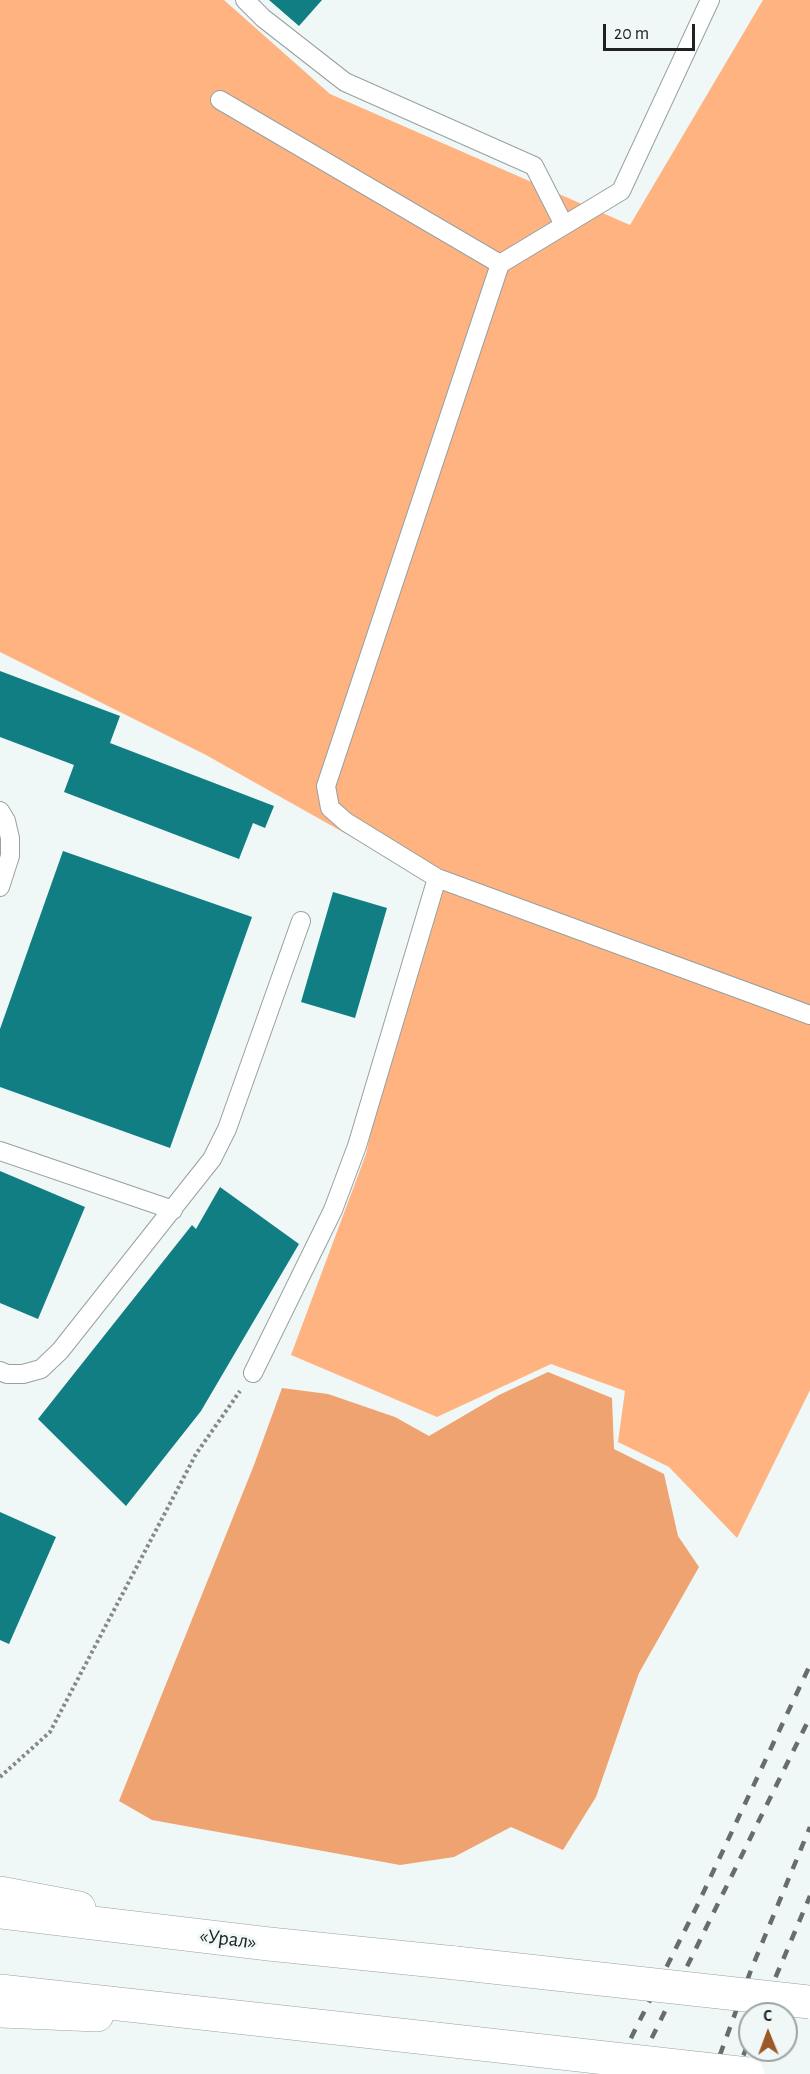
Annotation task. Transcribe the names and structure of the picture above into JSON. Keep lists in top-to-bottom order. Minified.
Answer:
{"streets":{"main road":["«Урал»"]},"scale_bar":"20 m","north":"top"}
